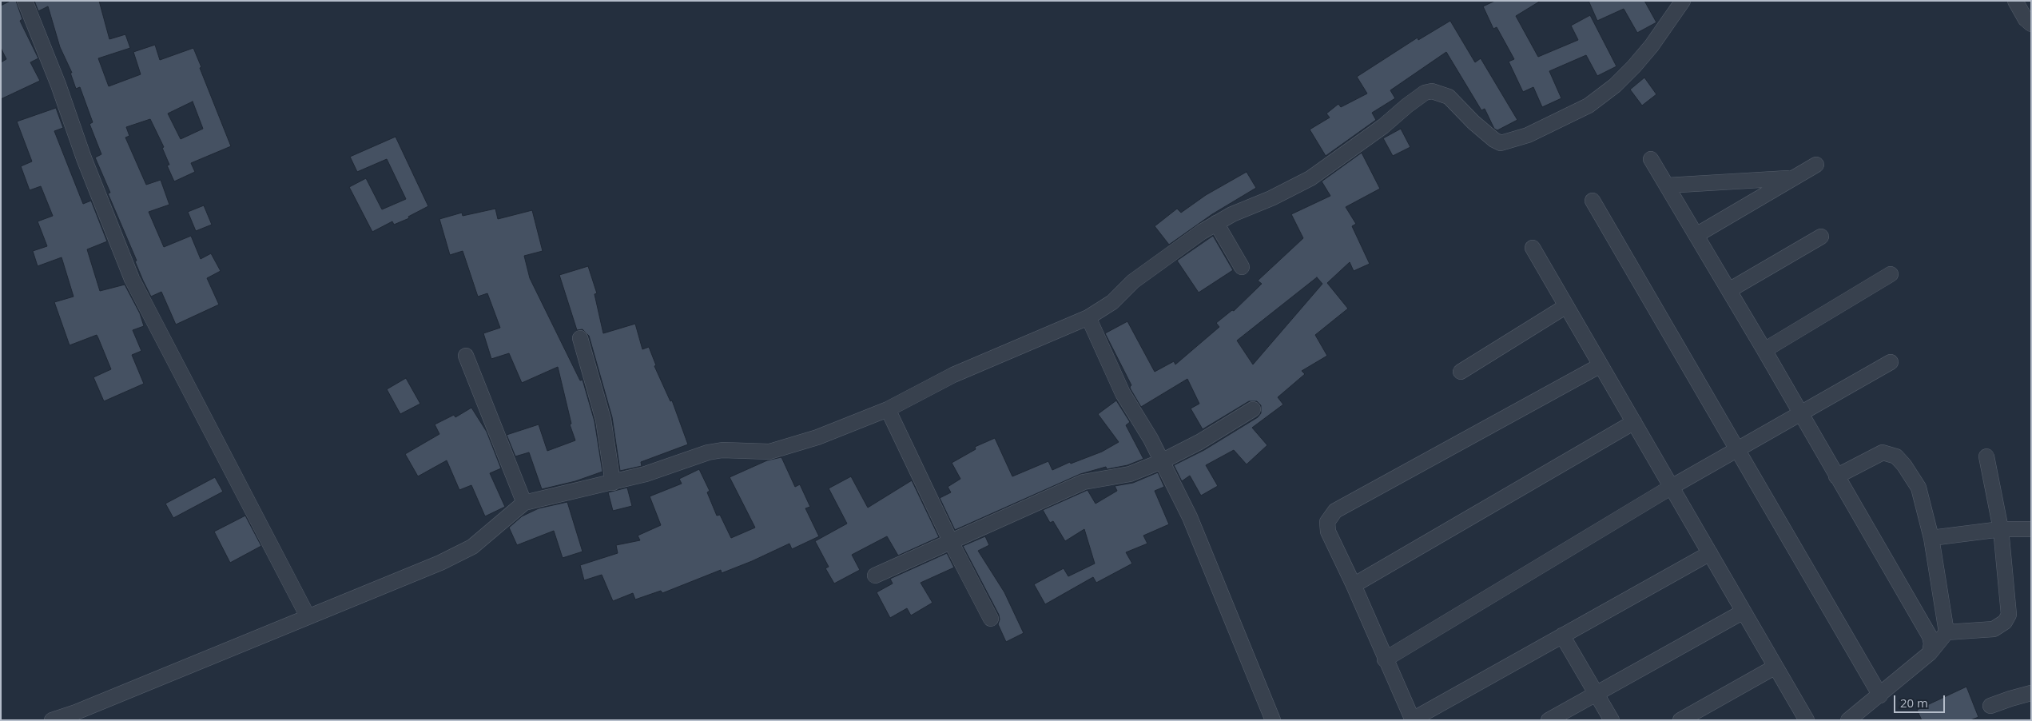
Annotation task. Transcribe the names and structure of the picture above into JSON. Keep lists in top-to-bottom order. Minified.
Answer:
{"scale_bar":"20 m"}
